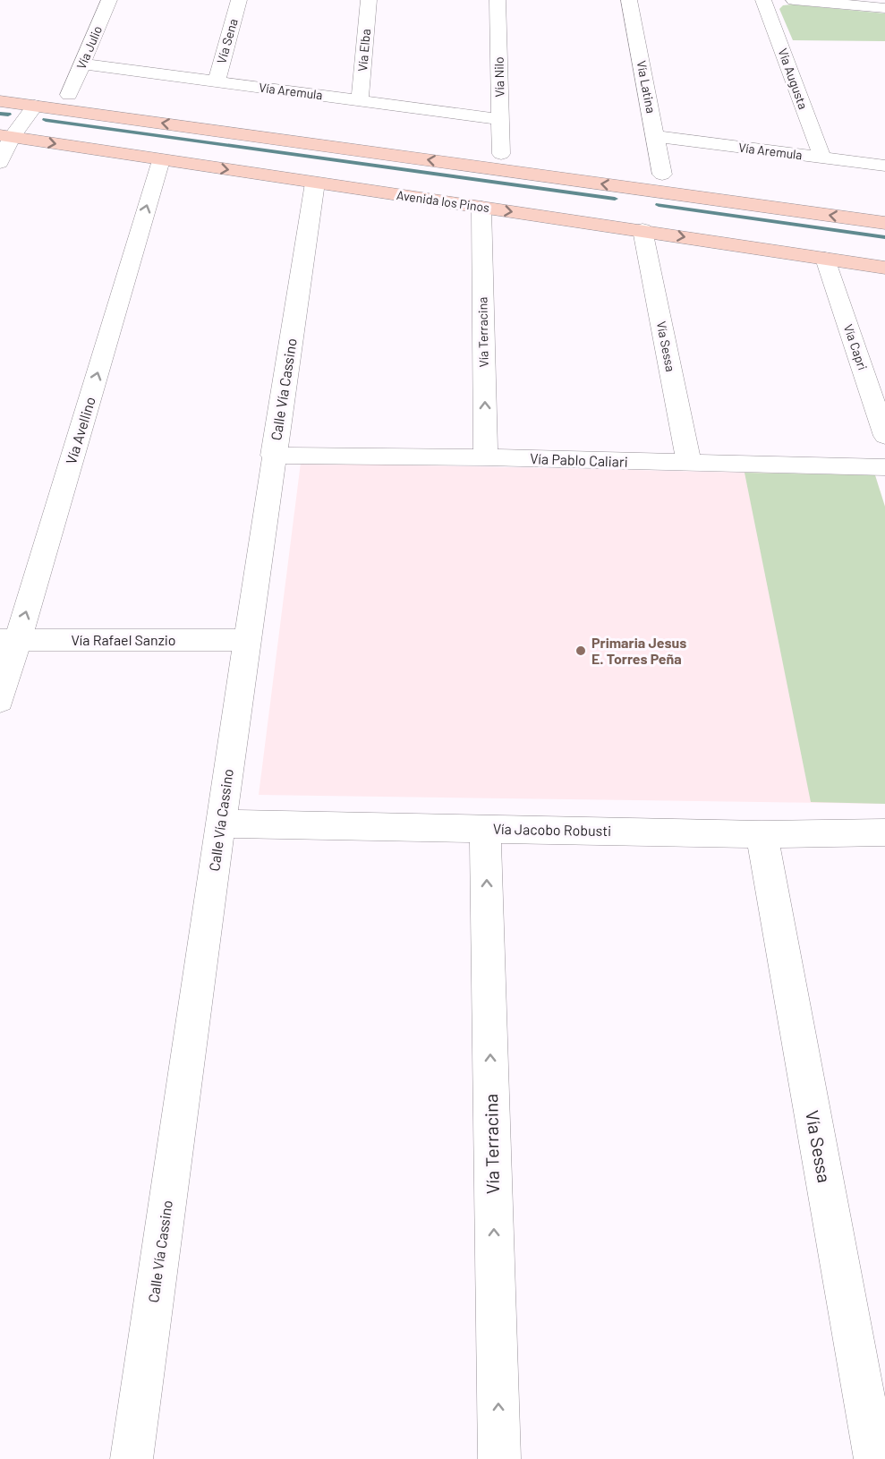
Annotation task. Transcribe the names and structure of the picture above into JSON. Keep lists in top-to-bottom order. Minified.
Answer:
{"streets":{"street":["Vía Sena","Vía Julio","Vía Elba","Vía Nilo","Vía Augusta","Vía Latina","Vía Aremula","Avenida los Pinos","Vía Terracina","Vía Sessa","Vía Capri","Calle Vía Cassino","Vía Avellino","Vía Pablo Caliari","Vía Rafael Sanzio","Vía Jacobo Robusti"]},"crossings":[["Vía Sena","Vía Aremula"],["Vía Julio","Vía Aremula"],["Vía Elba","Vía Aremula"],["Vía Nilo","Vía Aremula"],["Vía Augusta","Vía Aremula"],["Vía Latina","Vía Aremula"],["Avenida los Pinos","Vía Terracina"],["Avenida los Pinos","Vía Sessa"],["Avenida los Pinos","Vía Capri"],["Avenida los Pinos","Calle Vía Cassino"],["Avenida los Pinos","Vía Avellino"],["Vía Terracina","Vía Pablo Caliari"],["Vía Terracina","Vía Jacobo Robusti"],["Vía Sessa","Vía Pablo Caliari"],["Vía Sessa","Vía Jacobo Robusti"],["Calle Vía Cassino","Vía Pablo Caliari"],["Calle Vía Cassino","Vía Rafael Sanzio"],["Calle Vía Cassino","Vía Jacobo Robusti"],["Vía Avellino","Vía Rafael Sanzio"]],"one_way":["Vía Terracina","Vía Avellino"],"places":["Primaria Jesus E. Torres Peña"]}
